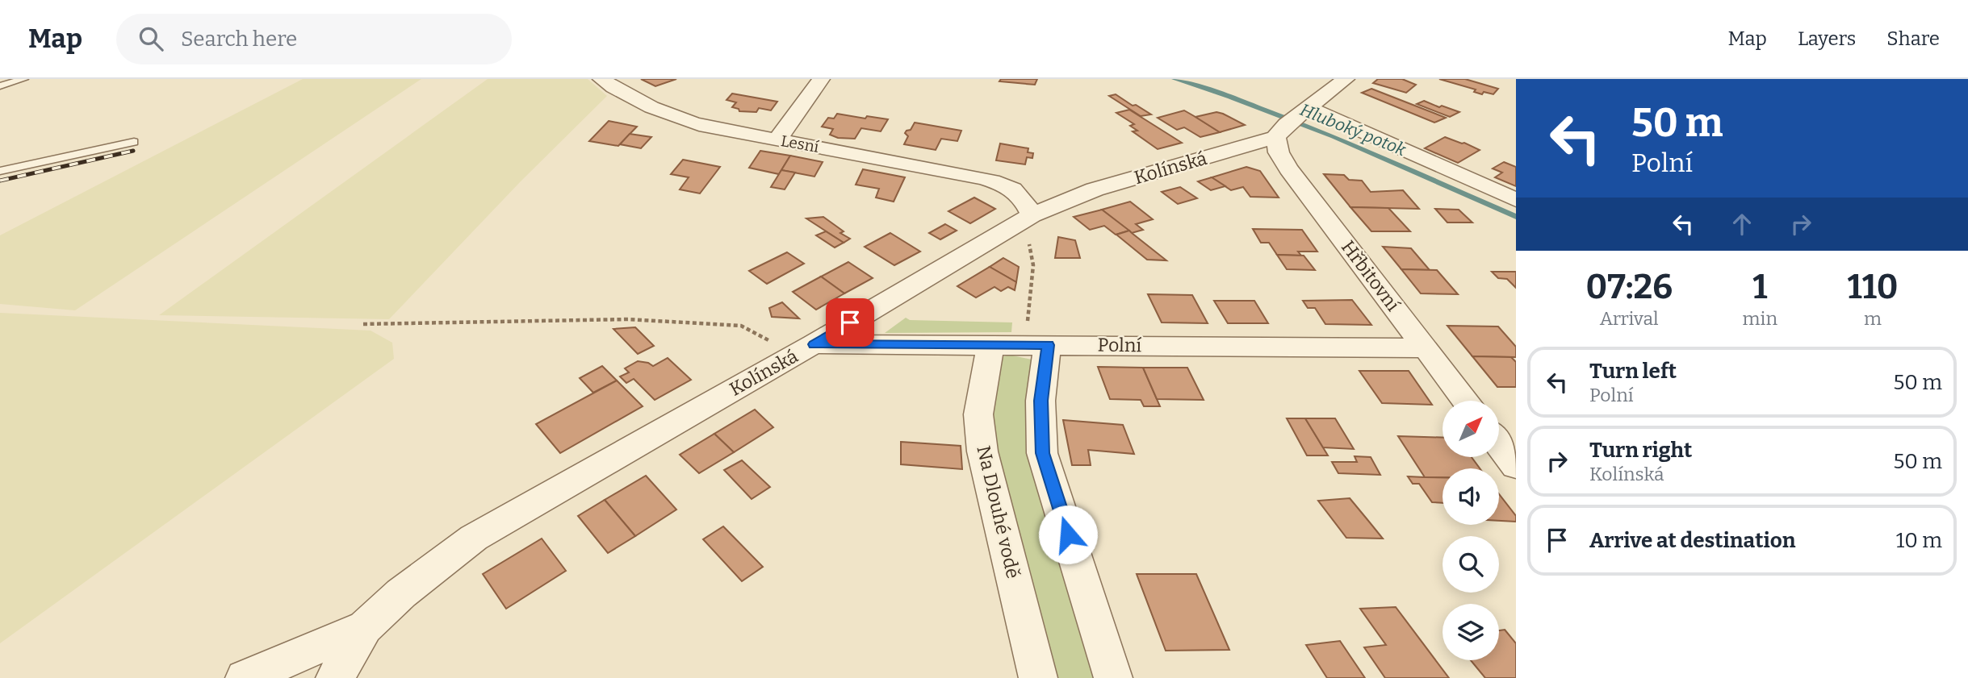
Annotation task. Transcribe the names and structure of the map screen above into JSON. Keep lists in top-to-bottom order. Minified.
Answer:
{"streets":{"street":["Lesní","Kolínská","Hřbitovní","Polní","Na Dlouhé vodě"]},"crossings":[["Lesní","Kolínská"],["Kolínská","Hřbitovní"],["Kolínská","Polní"],["Hřbitovní","Polní"],["Polní","Na Dlouhé vodě"]],"water":["Hluboký potok"],"north":"top right","page":{"header":"Map","search":"Search here","nav":["Map","Layers","Share"],"turn":["50 m","Polní"],"eta":["07:26","Arrival","1","min","110","m"],"list":[{"name":"Turn left","note":"Polní","value":"50 m"},{"name":"Turn right","note":"Kolínská","value":"50 m"},{"name":"Arrive at destination","value":"10 m"}]}}
